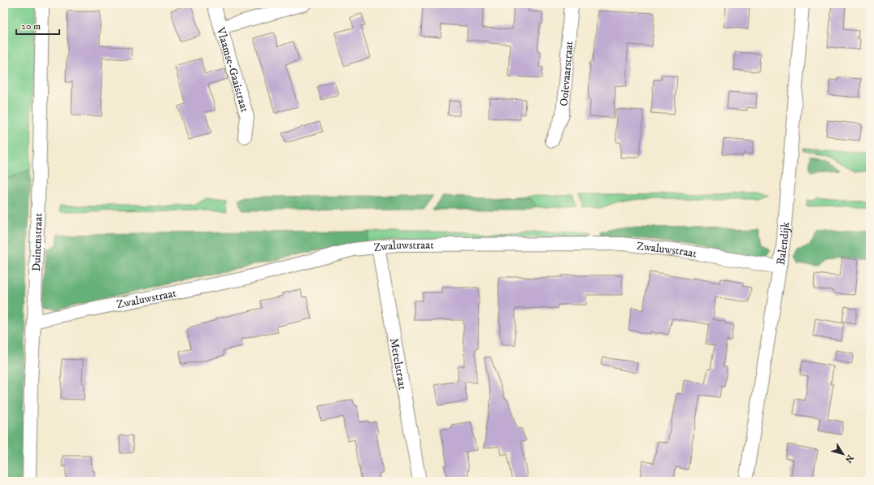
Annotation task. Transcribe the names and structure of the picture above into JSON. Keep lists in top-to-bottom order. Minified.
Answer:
{"streets":{"street":["Vlaamse-Gaaistraat","Ooievaarstraat","Duinenstraat","Balendijk","Zwaluwstraat","Merelstraat"]},"crossings":[["Duinenstraat","Zwaluwstraat"],["Balendijk","Zwaluwstraat"],["Zwaluwstraat","Merelstraat"]],"scale_bar":"20 m","north":"bottom right"}
